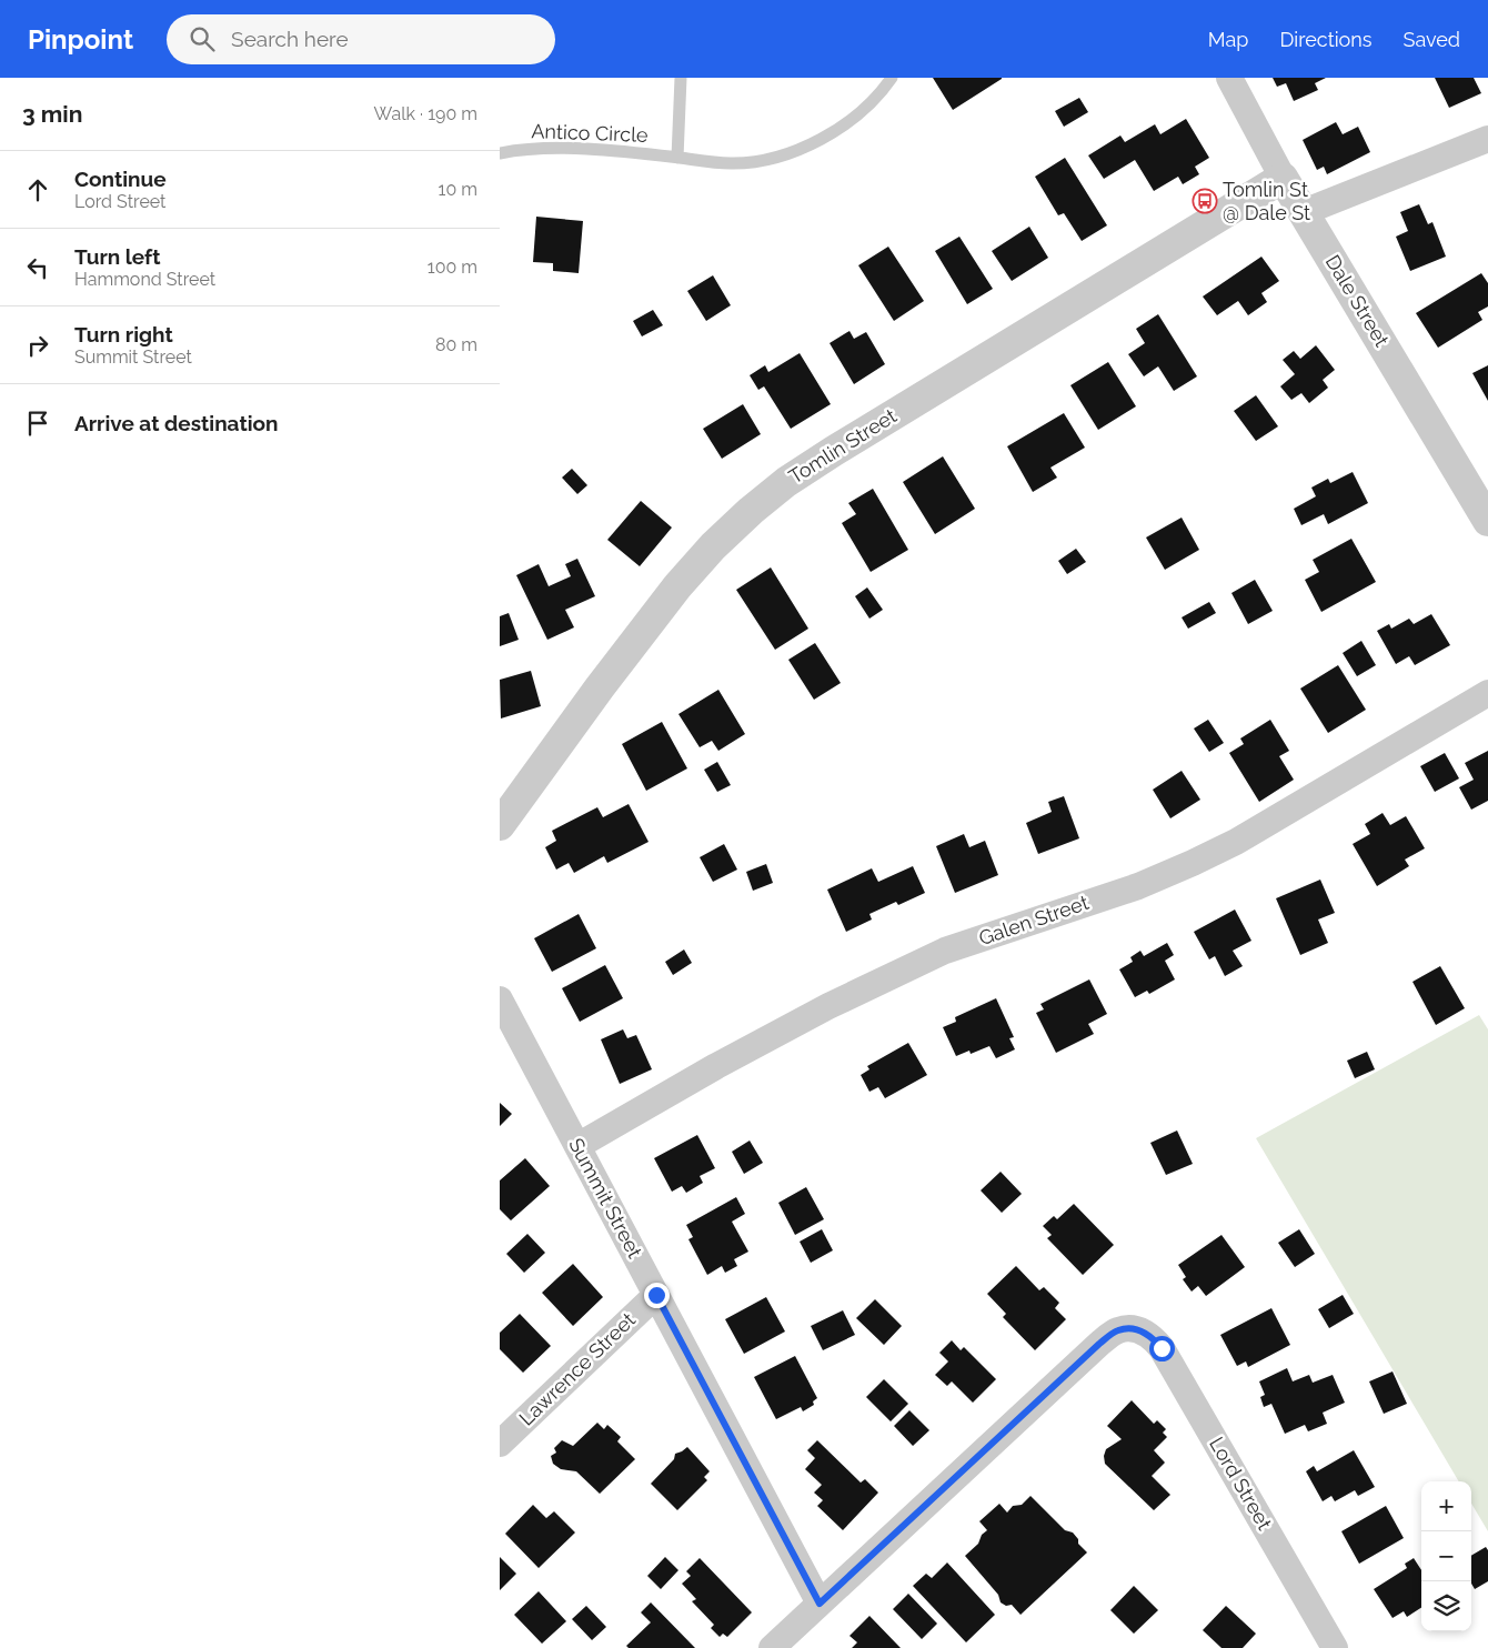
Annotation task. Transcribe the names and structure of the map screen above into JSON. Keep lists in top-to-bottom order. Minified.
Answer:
{"streets":{"street":["Dale Street","Tomlin Street","Galen Street","Summit Street","Lawrence Street","Lord Street"],"lane":["Antico Circle"]},"crossings":[["Dale Street","Tomlin Street"],["Galen Street","Summit Street"],["Summit Street","Lawrence Street"],["Summit Street","Lord Street"]],"places":{"bus stop":["Tomlin St @ Dale St"]},"page":{"header":"Pinpoint","search":"Search here","nav":["Map","Directions","Saved"],"heading":["3 min","Walk · 190 m"],"list":[["Continue","Lord Street","10 m"],["Turn left","Hammond Street","100 m"],["Turn right","Summit Street","80 m"],"Arrive at destination"],"map_buttons":["+","−"]}}
